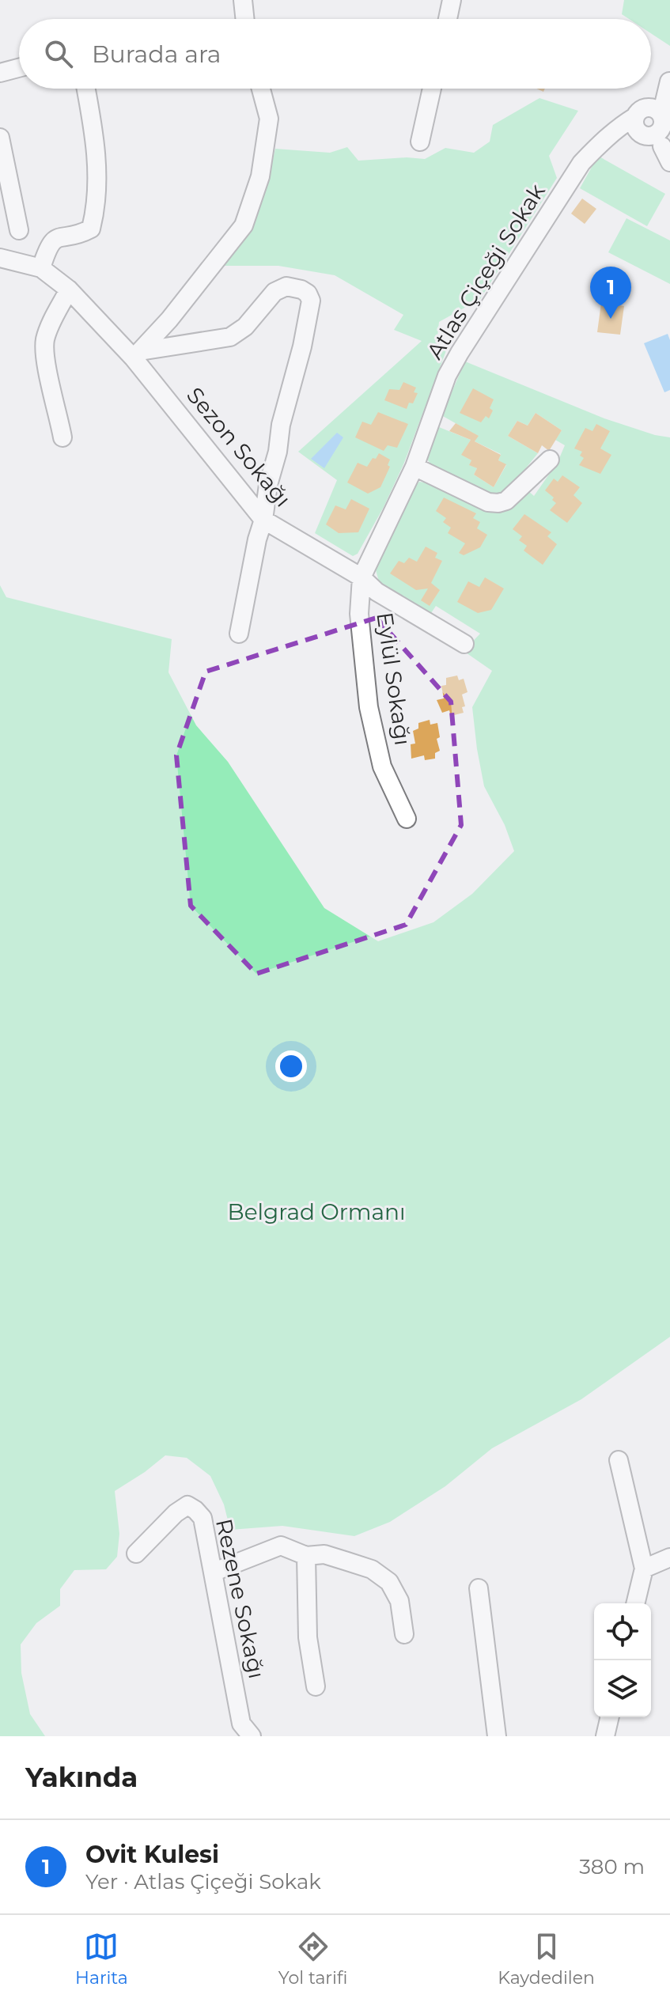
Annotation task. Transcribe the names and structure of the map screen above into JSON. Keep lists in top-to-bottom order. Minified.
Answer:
{"streets":{"street":["Atlas Çiçeği Sokak","Sezon Sokağı","Eylül Sokağı","Rezene Sokağı"]},"crossings":[["Atlas Çiçeği Sokak","Sezon Sokağı"],["Atlas Çiçeği Sokak","Eylül Sokağı"],["Sezon Sokağı","Eylül Sokağı"]],"parks":["Belgrad Ormanı"],"page":{"search":"Burada ara","pins":"1","heading":"Yakında","list":[{"mark":"1","name":"Ovit Kulesi","note":"Yer · Atlas Çiçeği Sokak","value":"380 m"}],"nav":["Harita","Yol tarifi","Kaydedilen"]}}
